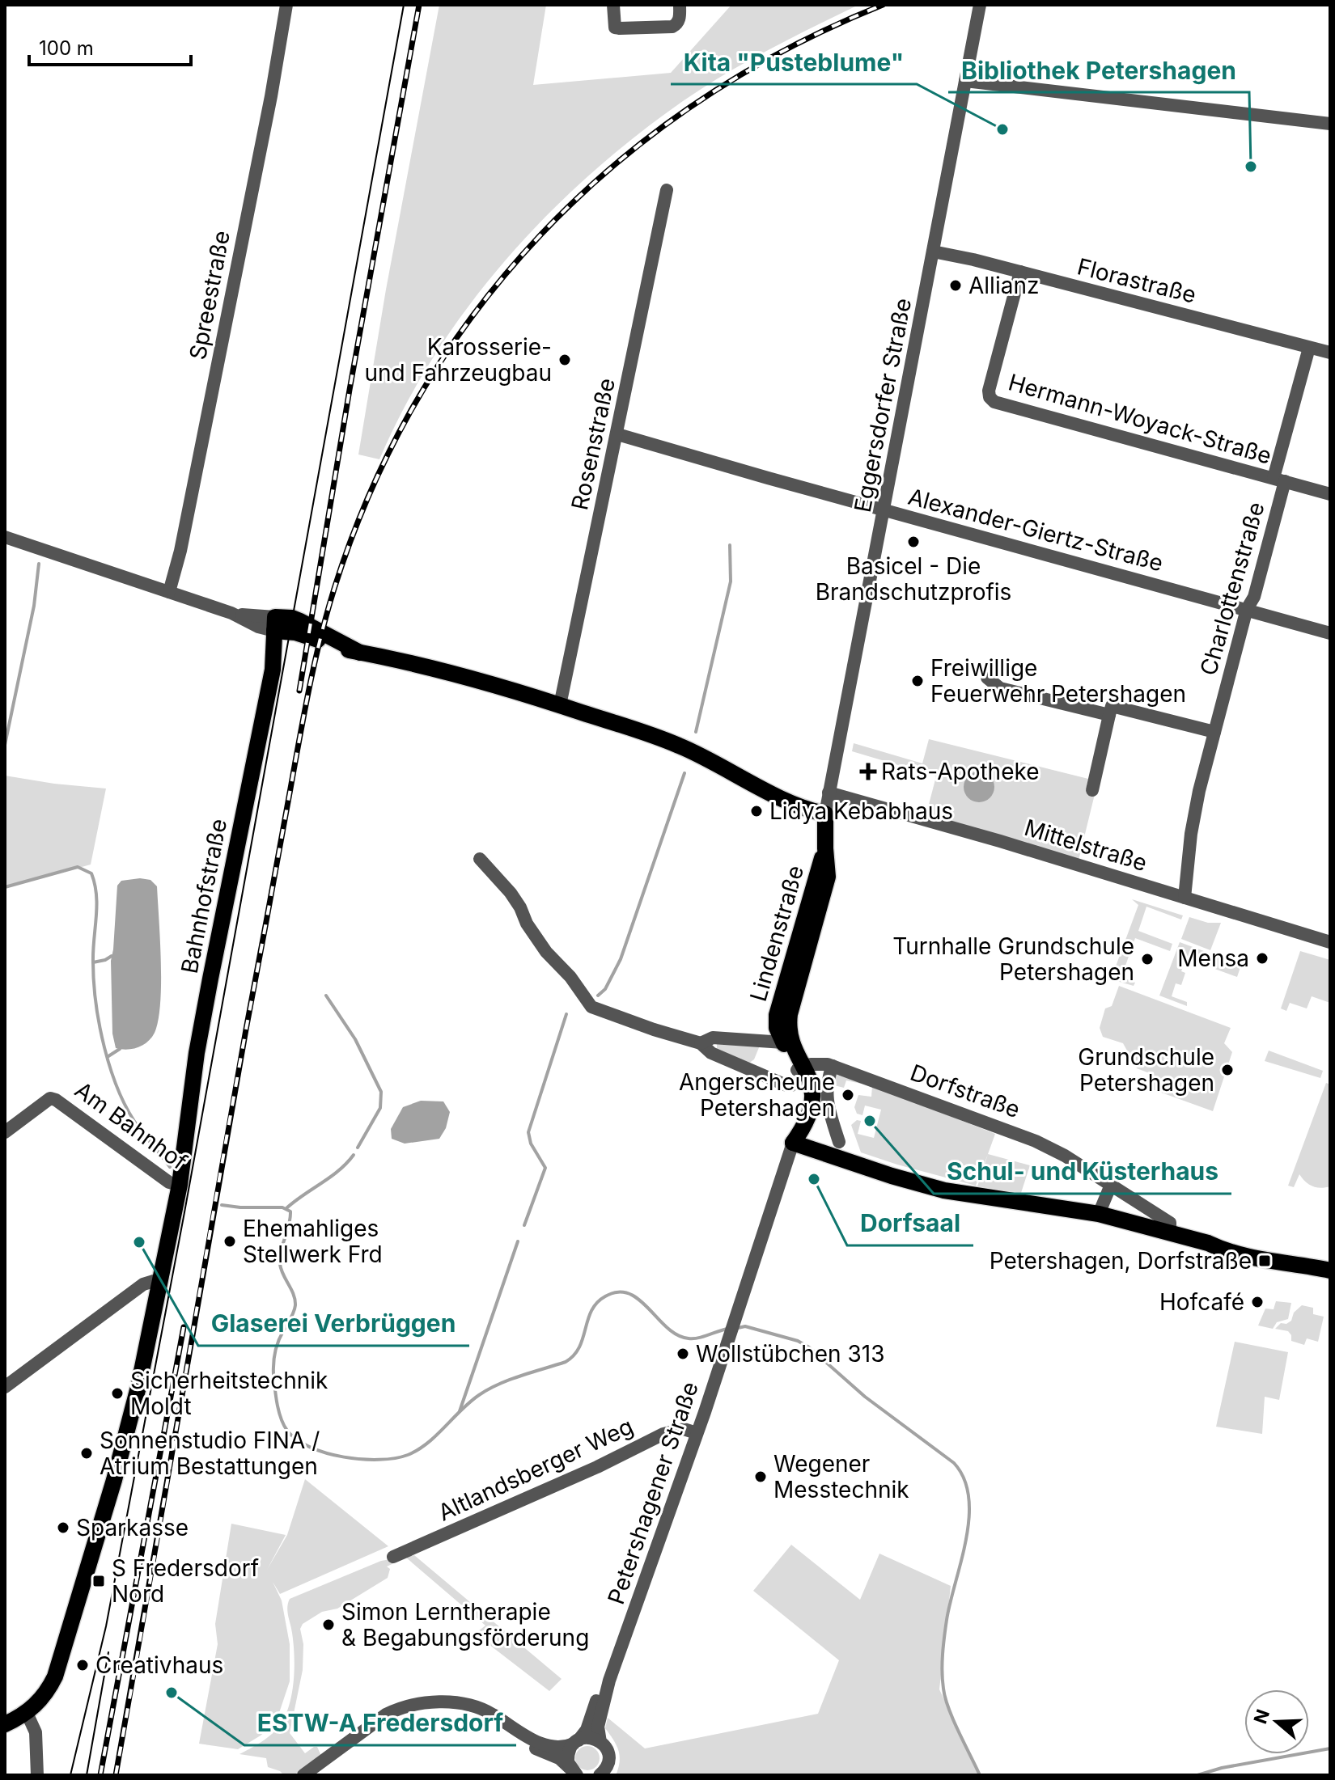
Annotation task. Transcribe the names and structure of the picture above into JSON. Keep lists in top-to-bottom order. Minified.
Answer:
{"streets":{"main road":["Bahnhofstraße","Lindenstraße","Am Bahnhof"],"street":["Florastraße","Spreestraße","Eggersdorfer Straße","Hermann-Woyack-Straße","Rosenstraße","Alexander-Giertz-Straße","Charlottenstraße","Mittelstraße","Dorfstraße","Altlandsberger Weg","Petershagener Straße"]},"crossings":[["Florastraße","Eggersdorfer Straße"],["Florastraße","Hermann-Woyack-Straße"],["Florastraße","Charlottenstraße"],["Eggersdorfer Straße","Alexander-Giertz-Straße"],["Eggersdorfer Straße","Mittelstraße"],["Eggersdorfer Straße","Lindenstraße"],["Hermann-Woyack-Straße","Charlottenstraße"],["Rosenstraße","Alexander-Giertz-Straße"],["Alexander-Giertz-Straße","Charlottenstraße"],["Charlottenstraße","Mittelstraße"],["Bahnhofstraße","Am Bahnhof"],["Lindenstraße","Dorfstraße"],["Lindenstraße","Petershagener Straße"],["Altlandsberger Weg","Petershagener Straße"]],"places":{"other":["Kita \"Pusteblume\"","Bibliothek Petershagen","Allianz","Karosserie- und Fahrzeugbau","Basicel - Die Brandschutzprofis","Freiwillige Feuerwehr Petershagen","Lidya Kebabhaus","Mensa","Turnhalle Grundschule Petershagen","Grundschule Petershagen","Angerscheune Petershagen","Schul- und Küsterhaus","Dorfsaal","Ehemahliges Stellwerk Frd","Glaserei Verbrüggen","Hofcafé","Wollstübchen 313","Sicherheitstechnik Moldt","Sonnenstudio FINA / Atrium Bestattungen","Wegener Messtechnik","Sparkasse","Simon Lerntherapie & Begabungsförderung","Creativhaus","ESTW-A Fredersdorf"],"health":["Rats-Apotheke"],"transit":["Petershagen, Dorfstraße","S Fredersdorf Nord"]},"scale_bar":"100 m","north":"left"}
